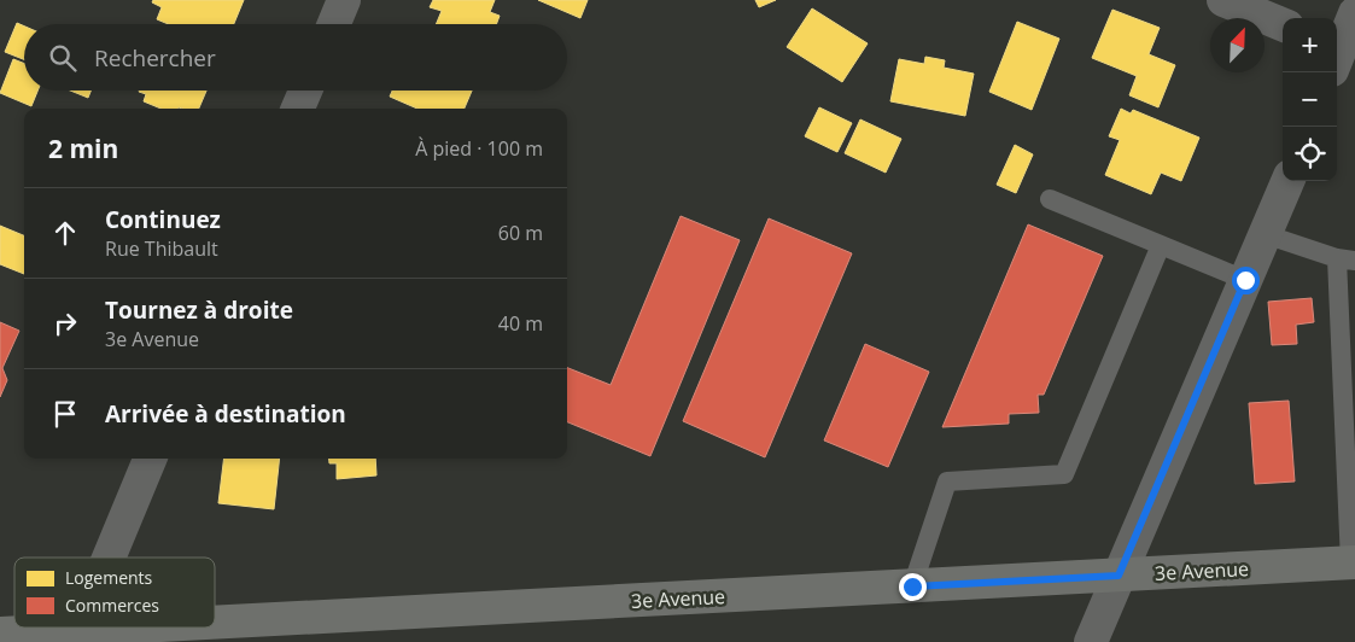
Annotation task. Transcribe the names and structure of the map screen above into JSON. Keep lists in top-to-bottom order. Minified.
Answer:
{"streets":{"main road":["3e Avenue"]},"legend":["Logements","Commerces"],"north":"top right","page":{"map_buttons":["+","−"],"search":"Rechercher","heading":["2 min","À pied · 100 m"],"list":[["Continuez","Rue Thibault","60 m"],["Tournez à droite","3e Avenue","40 m"],"Arrivée à destination"]}}
